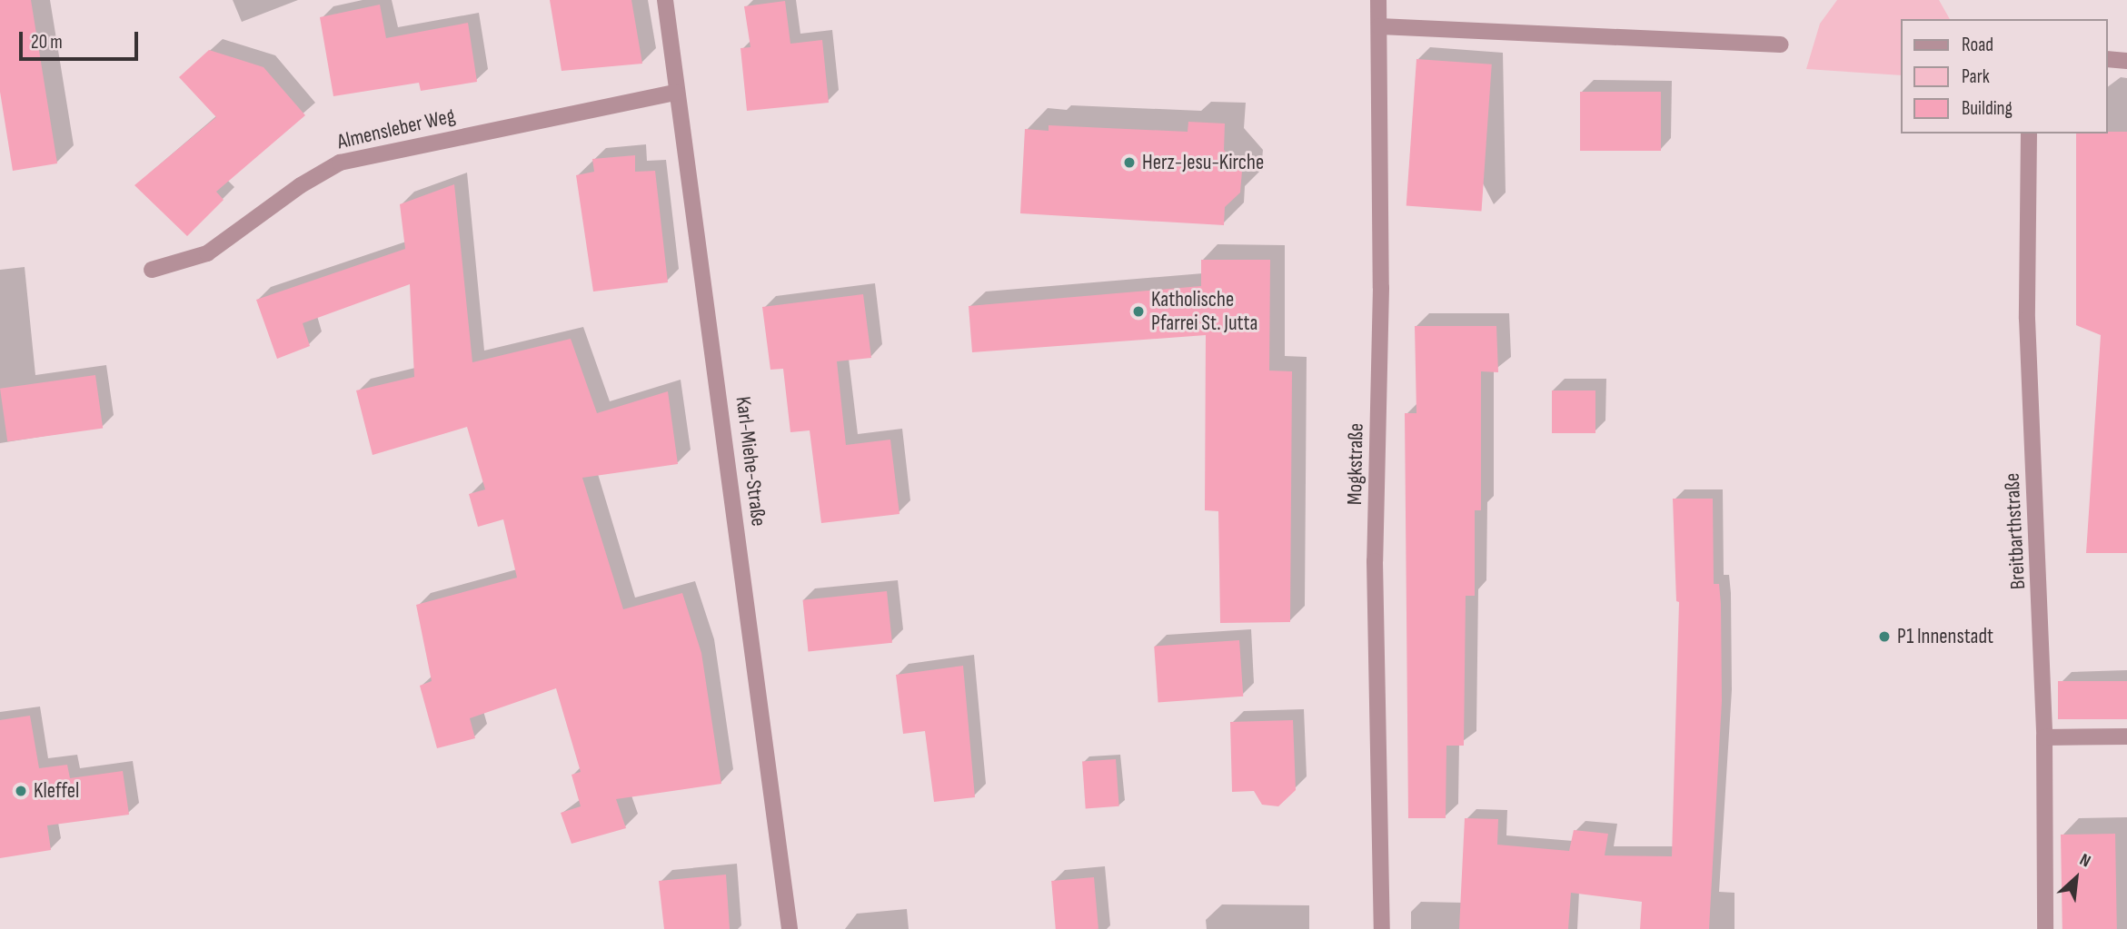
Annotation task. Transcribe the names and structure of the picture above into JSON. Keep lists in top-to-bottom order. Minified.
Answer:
{"streets":{"street":["Almensleber Weg","Karl-Miehe-Straße","Mogkstraße","Breitbarthstraße"]},"crossings":[["Almensleber Weg","Karl-Miehe-Straße"]],"places":["Herz-Jesu-Kirche","Katholische Pfarrei St. Jutta","P1 Innenstadt","Kleffel"],"legend":["Road","Park","Building"],"scale_bar":"20 m","north":"top right"}
